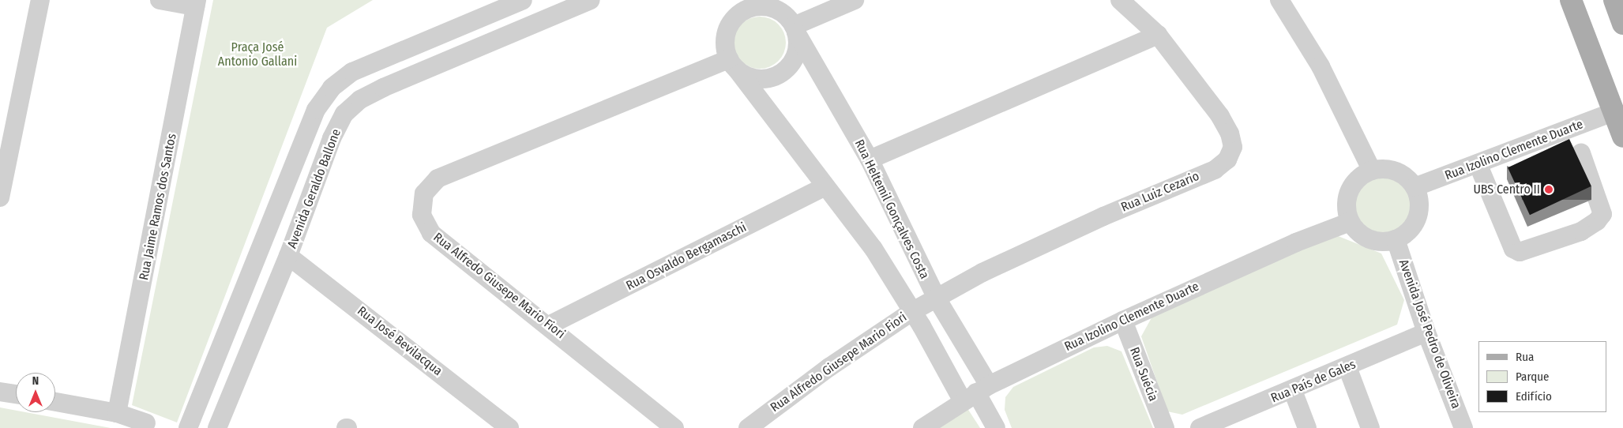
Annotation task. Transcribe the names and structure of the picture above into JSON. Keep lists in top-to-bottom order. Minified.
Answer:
{"streets":{"street":["Rua Izolino Clemente Duarte","Avenida Geraldo Ballone","Rua Luiz Cezario","Rua Jaime Ramos dos Santos","Rua Heltemil Gonçalves Costa","Rua Osvaldo Bergamaschi","Rua Alfredo Giusepe Mario Fiori","Avenida José Pedro de Oliveira","Rua José Bevilacqua","Rua Suécia","Rua País de Gales"]},"crossings":[["Rua Izolino Clemente Duarte","Rua Heltemil Gonçalves Costa"],["Rua Izolino Clemente Duarte","Avenida José Pedro de Oliveira"],["Rua Izolino Clemente Duarte","Rua Suécia"],["Avenida Geraldo Ballone","Rua José Bevilacqua"],["Rua Luiz Cezario","Rua Heltemil Gonçalves Costa"],["Rua Luiz Cezario","Rua Alfredo Giusepe Mario Fiori"],["Rua Heltemil Gonçalves Costa","Rua Alfredo Giusepe Mario Fiori"],["Rua Osvaldo Bergamaschi","Rua Alfredo Giusepe Mario Fiori"],["Avenida José Pedro de Oliveira","Rua País de Gales"]],"parks":["Praça José Antonio Gallani"],"places":["UBS Centro II"],"legend":["Rua","Parque","Edifício"],"north":"top"}
